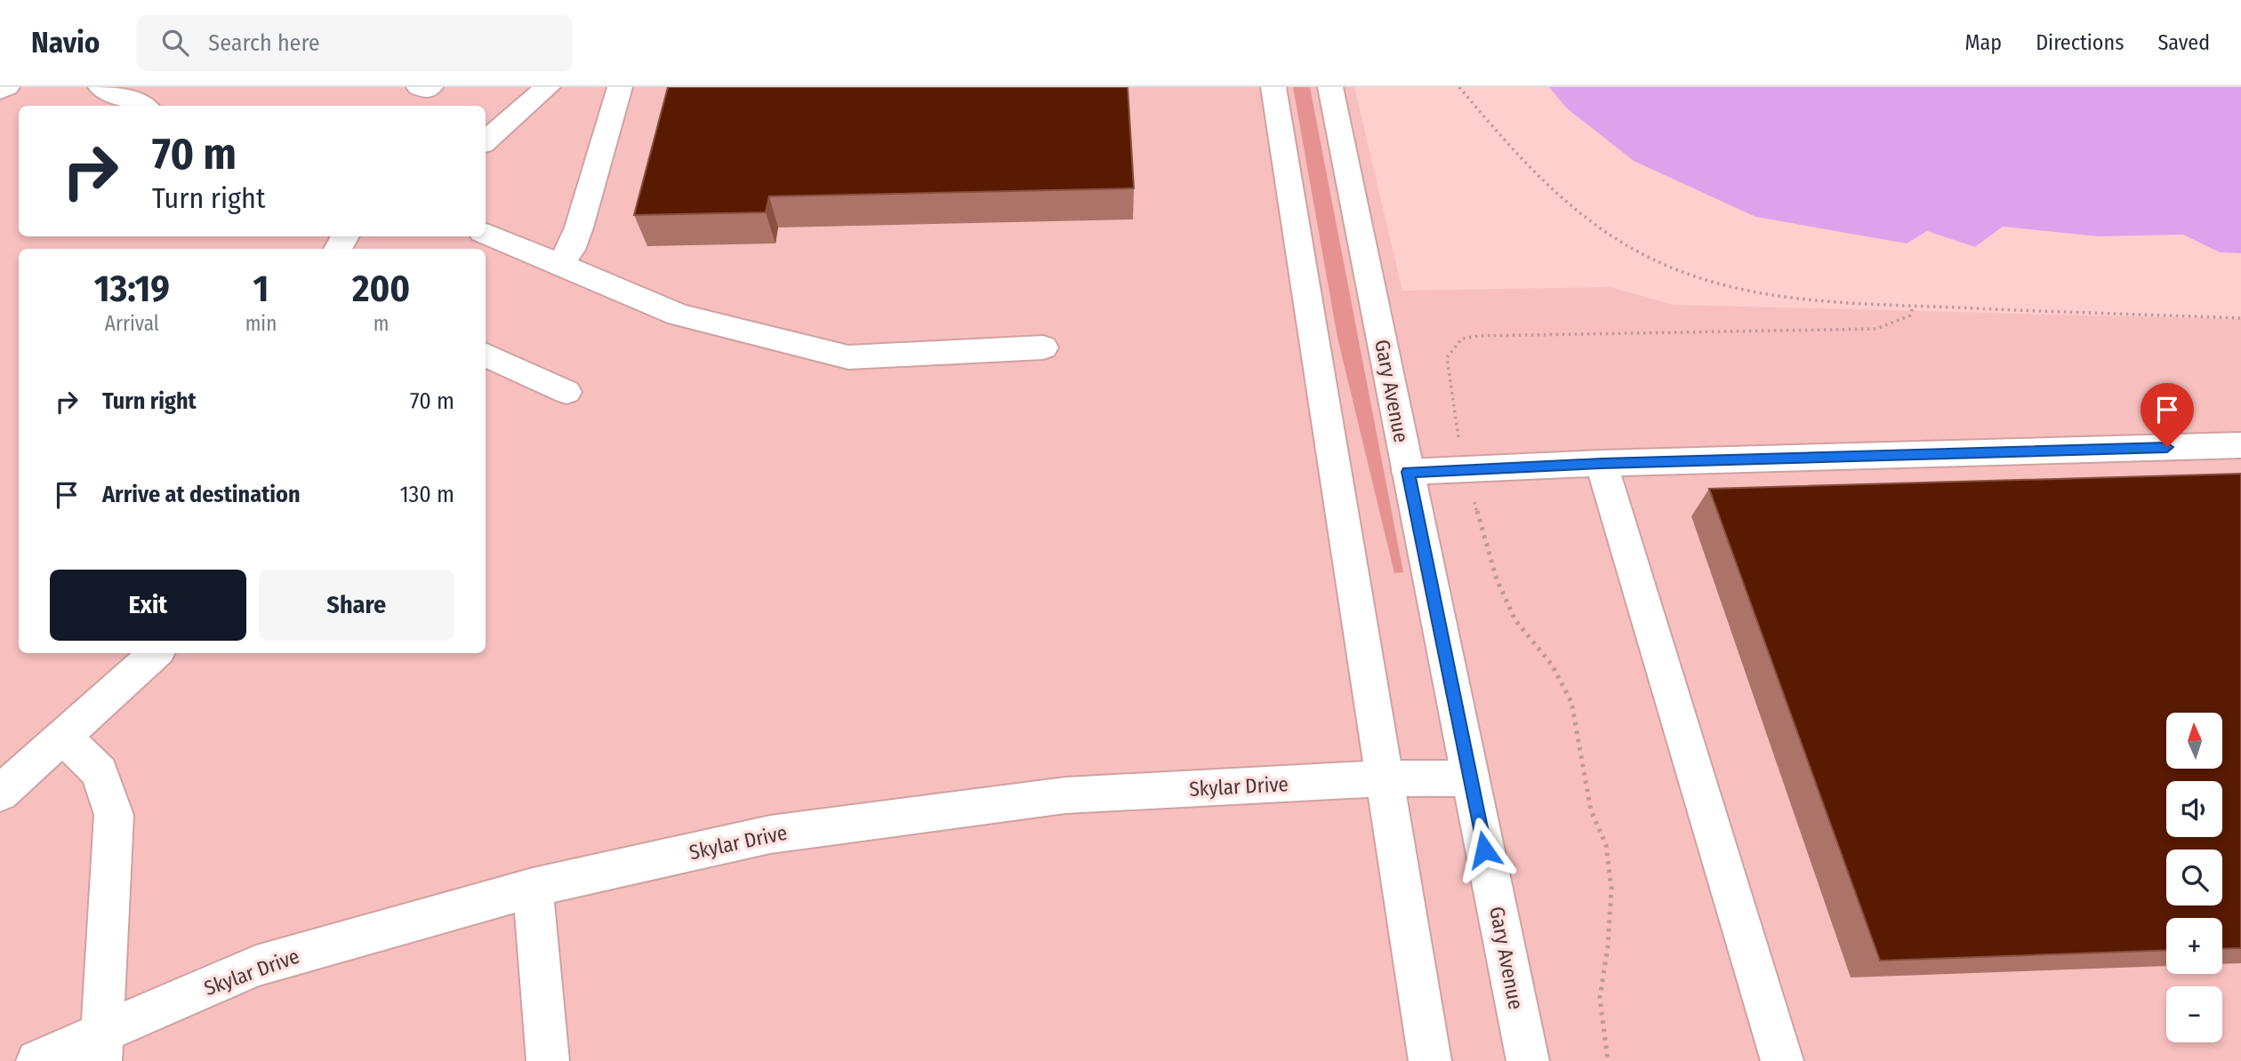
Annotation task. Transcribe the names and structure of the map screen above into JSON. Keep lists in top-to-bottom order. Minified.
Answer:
{"streets":{"main road":["Gary Avenue","Skylar Drive"]},"crossings":[["Gary Avenue","Skylar Drive"]],"north":"top","page":{"header":"Navio","search":"Search here","nav":["Map","Directions","Saved"],"turn":["70 m","Turn right"],"eta":["13:19","Arrival","1","min","200","m"],"list":[{"name":"Turn right","value":"70 m"},{"name":"Arrive at destination","value":"130 m"}],"buttons":["Exit","Share"],"map_buttons":["+","−"]}}
